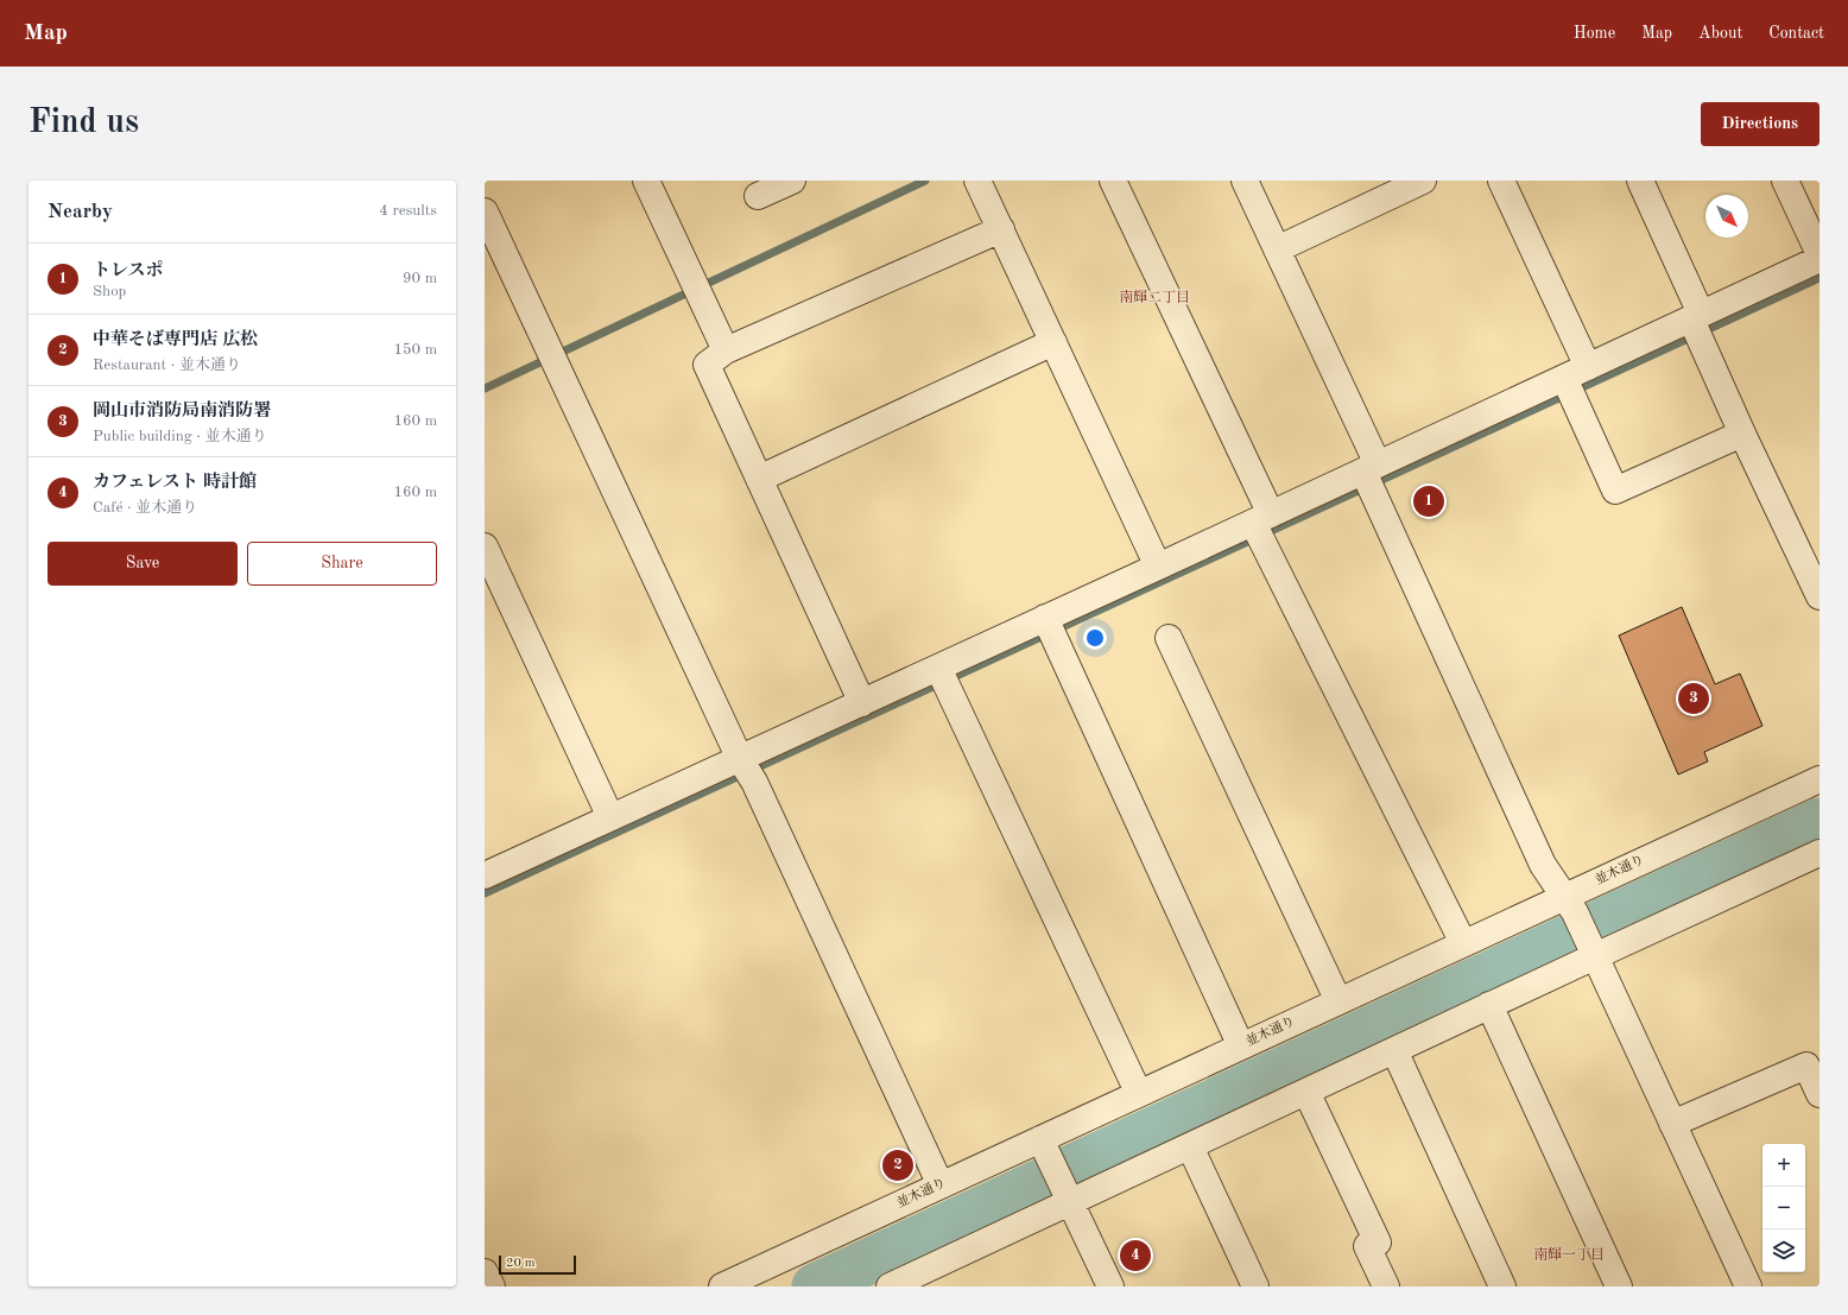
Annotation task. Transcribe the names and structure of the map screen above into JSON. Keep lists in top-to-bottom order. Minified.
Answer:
{"streets":{"street":["並木通り"]},"districts":["南輝二丁目","南輝一丁目"],"scale_bar":"20 m","north":"bottom right","page":{"header":"Map","nav":["Home","Map","About","Contact"],"buttons":["Directions",["Save","Share"]],"title":"Find us","heading":["Nearby","4 results"],"list":[{"mark":"1","name":"トレスポ","note":"Shop","value":"90 m"},{"mark":"2","name":"中華そば専門店 広松","note":"Restaurant · 並木通り","value":"150 m"},{"mark":"3","name":"岡山市消防局南消防署","note":"Public building · 並木通り","value":"160 m"},{"mark":"4","name":"カフェレスト 時計館","note":"Café · 並木通り","value":"160 m"}],"pins":["1","3","2","4"],"map_buttons":["+","−"],"scale":"20 m"}}
